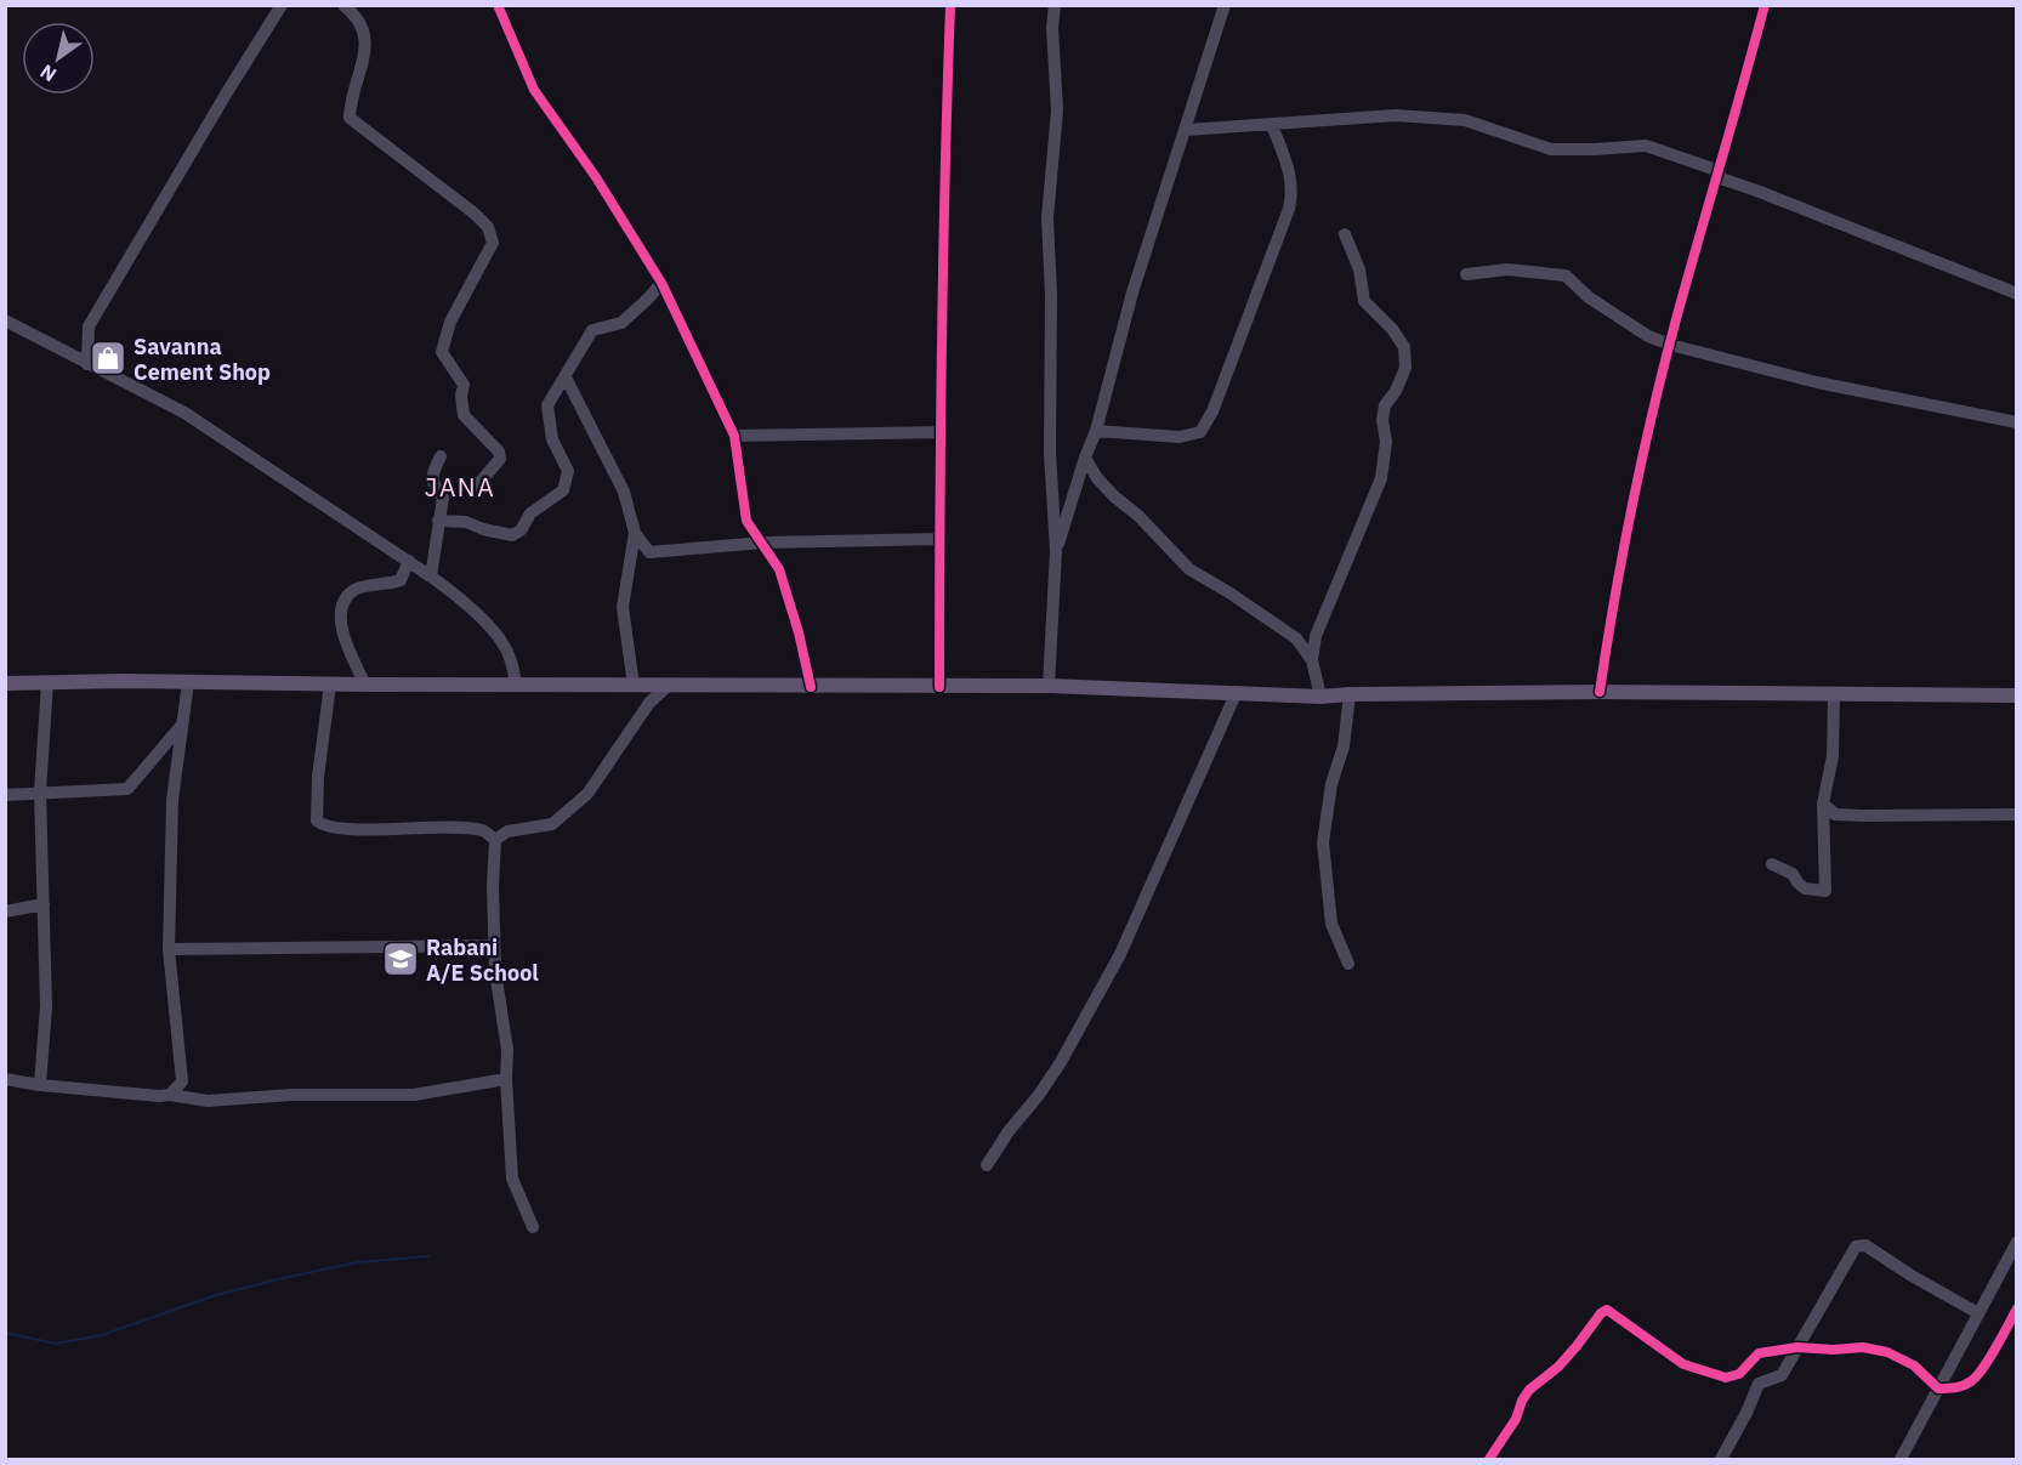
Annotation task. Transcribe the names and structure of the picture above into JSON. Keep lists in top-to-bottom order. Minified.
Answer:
{"districts":["JANA"],"places":{"shop":["Savanna Cement Shop"],"school or university":["Rabani A/E School"]},"north":"bottom left"}
